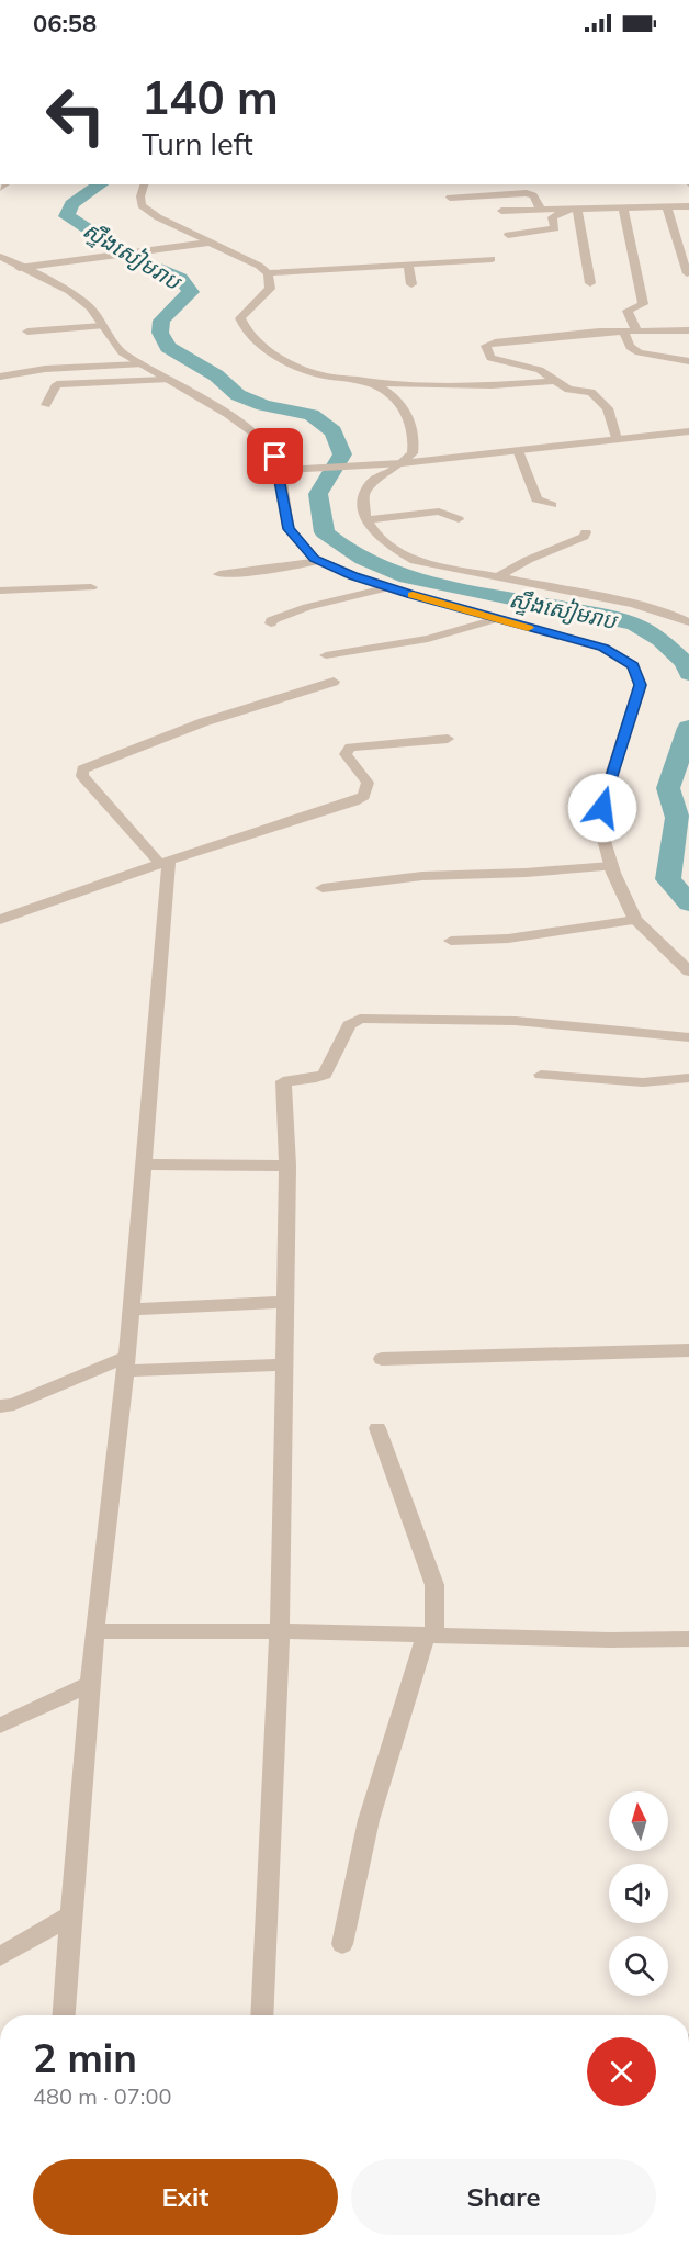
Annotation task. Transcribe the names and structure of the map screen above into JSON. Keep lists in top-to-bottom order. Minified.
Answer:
{"water":["ស្ទឹងសៀមរាប"],"north":"top","page":{"status":"06:58","turn":["140 m","Turn left"],"heading":["2 min","480 m · 07:00"],"buttons":["Exit","Share"]}}
